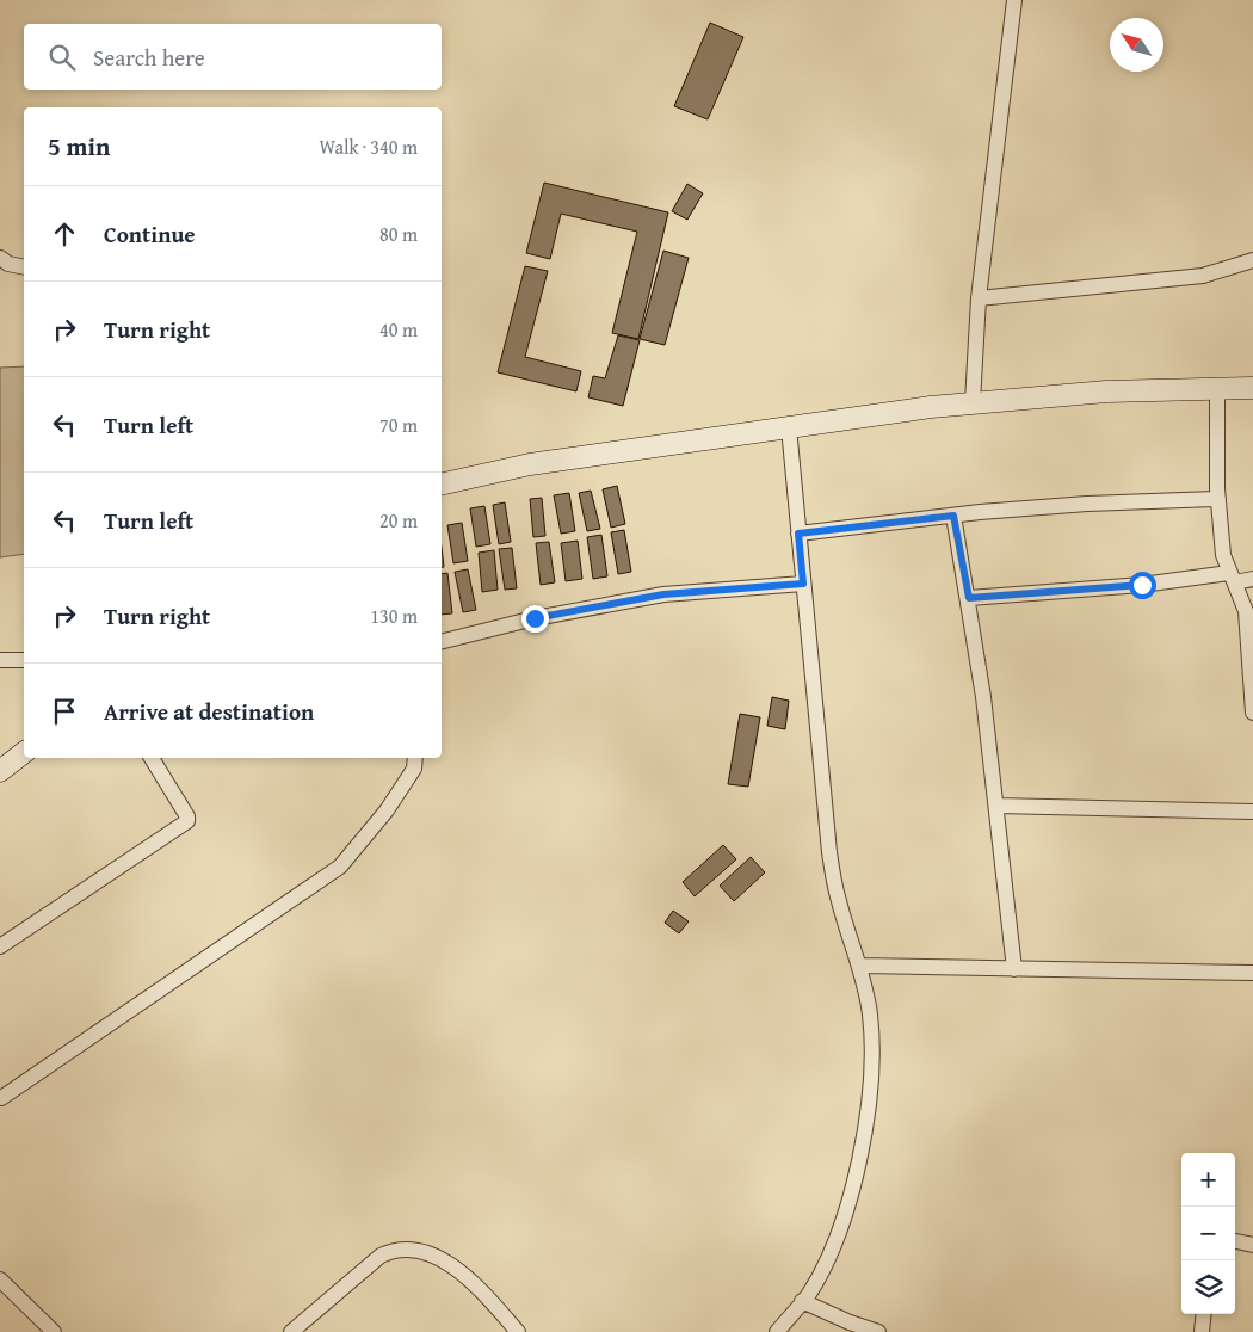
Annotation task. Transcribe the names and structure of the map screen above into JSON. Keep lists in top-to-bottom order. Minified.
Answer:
{"north":"top left","page":{"search":"Search here","heading":["5 min","Walk · 340 m"],"list":[["Continue","80 m"],["Turn right","40 m"],["Turn left","70 m"],["Turn left","20 m"],["Turn right","130 m"],"Arrive at destination"],"map_buttons":["+","−"]}}
